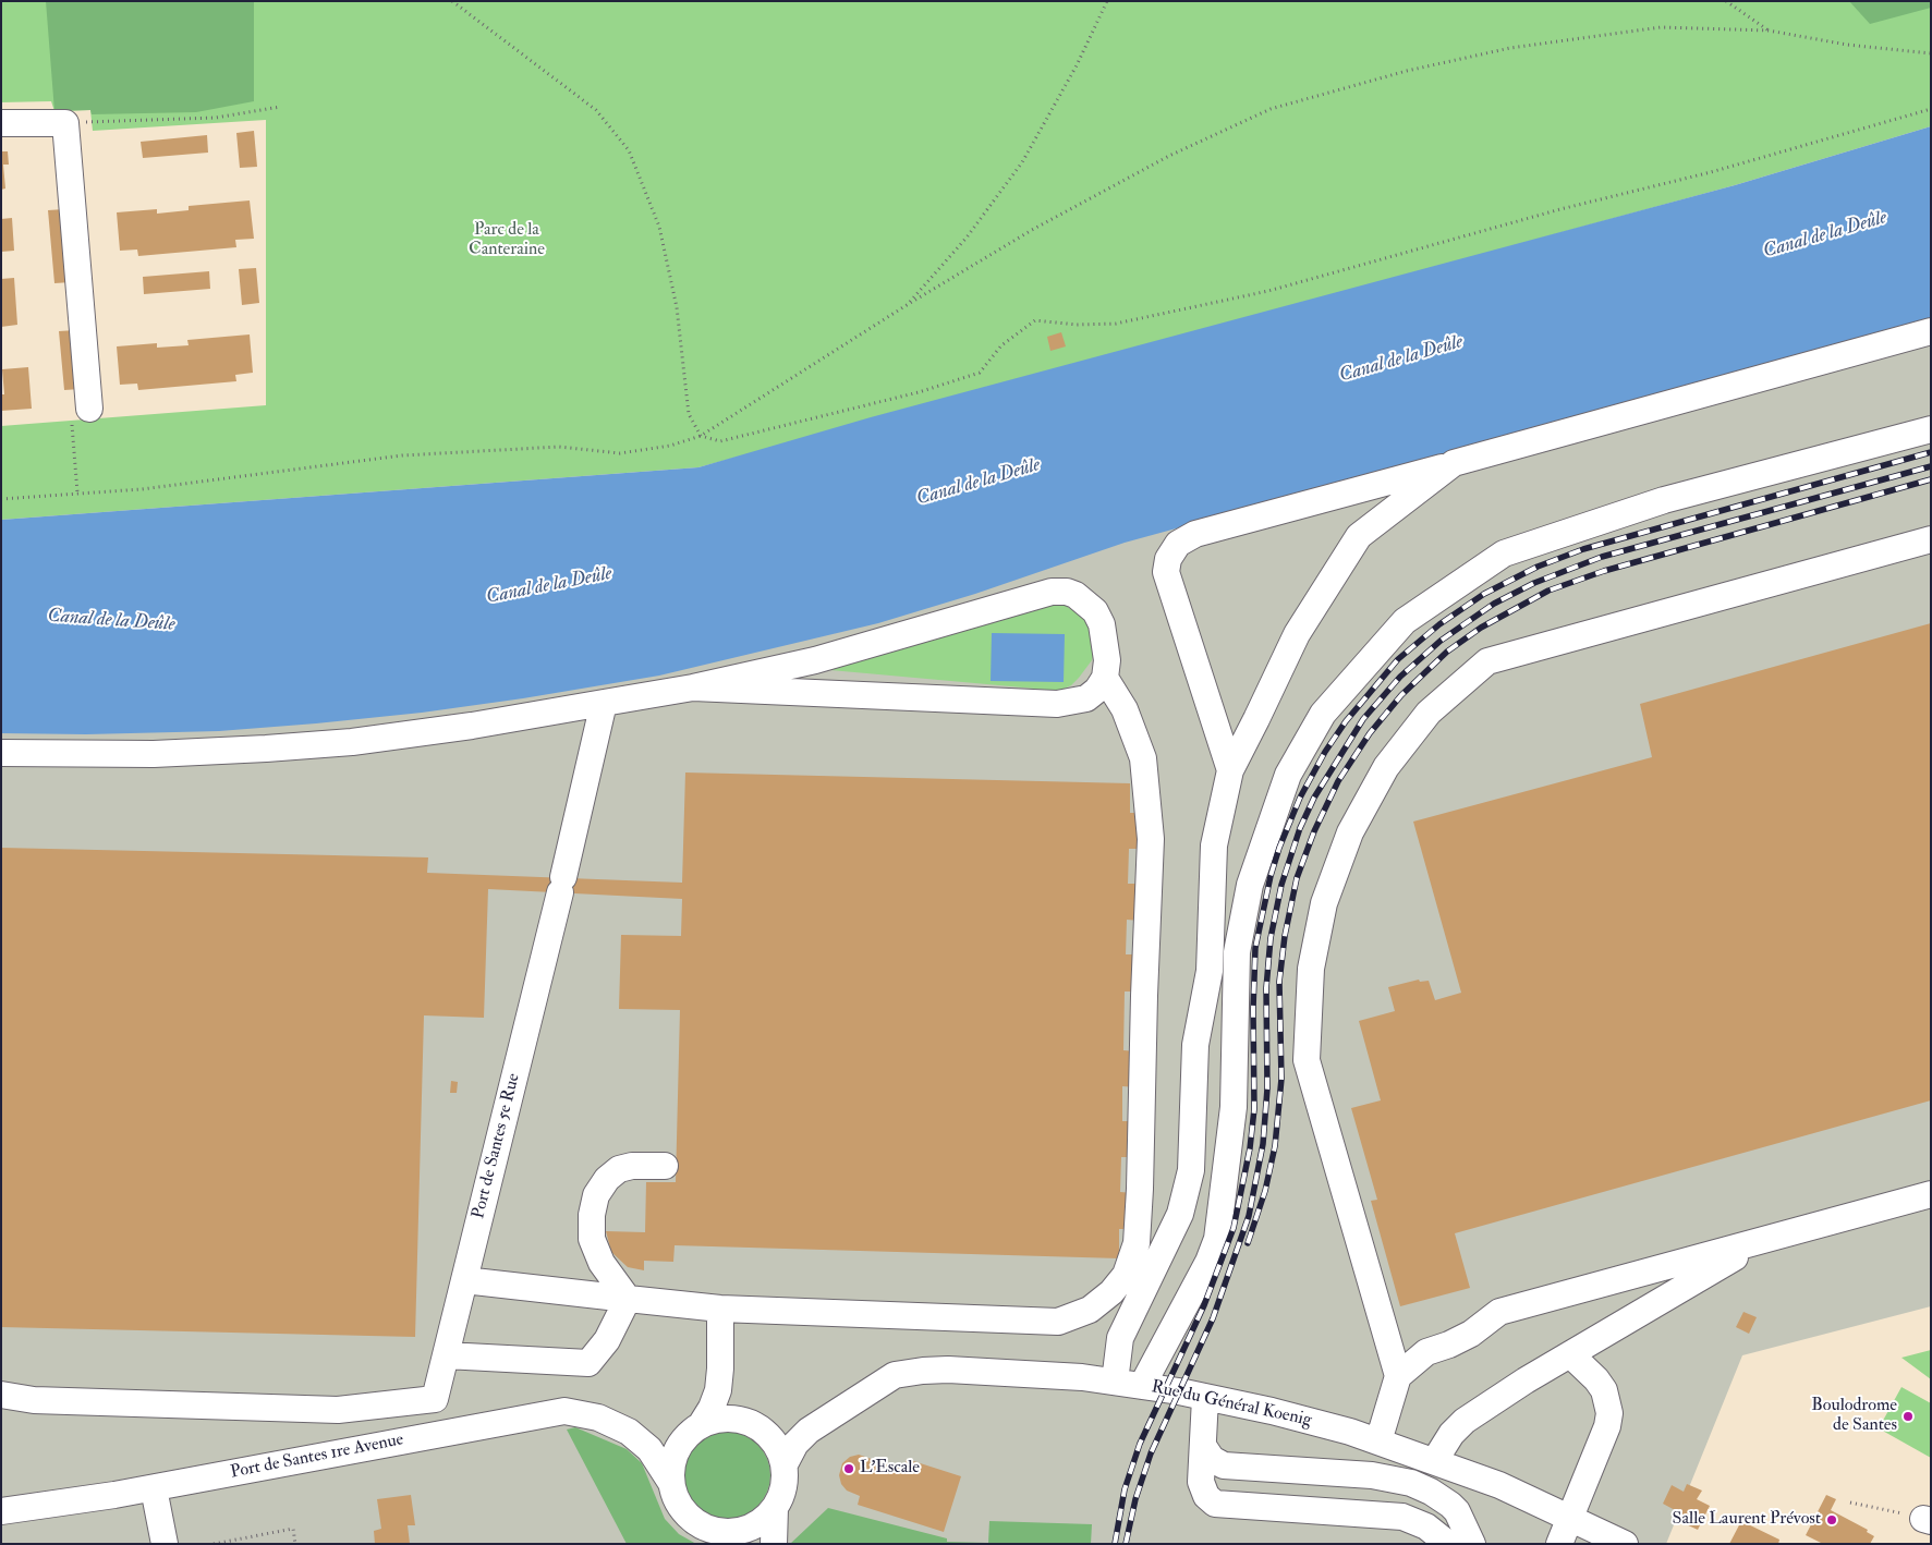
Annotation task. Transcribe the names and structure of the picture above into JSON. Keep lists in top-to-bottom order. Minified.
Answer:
{"streets":{"street":["Port de Santes 5e Rue","Rue du Général Koenig","Port de Santes 1re Avenue"]},"crossings":[["Rue du Général Koenig","Port de Santes 1re Avenue"]],"water":["Canal de la Deûle"],"parks":["Parc de la Canteraine"],"places":["Boulodrome de Santes","L'Escale","Salle Laurent Prévost"]}
